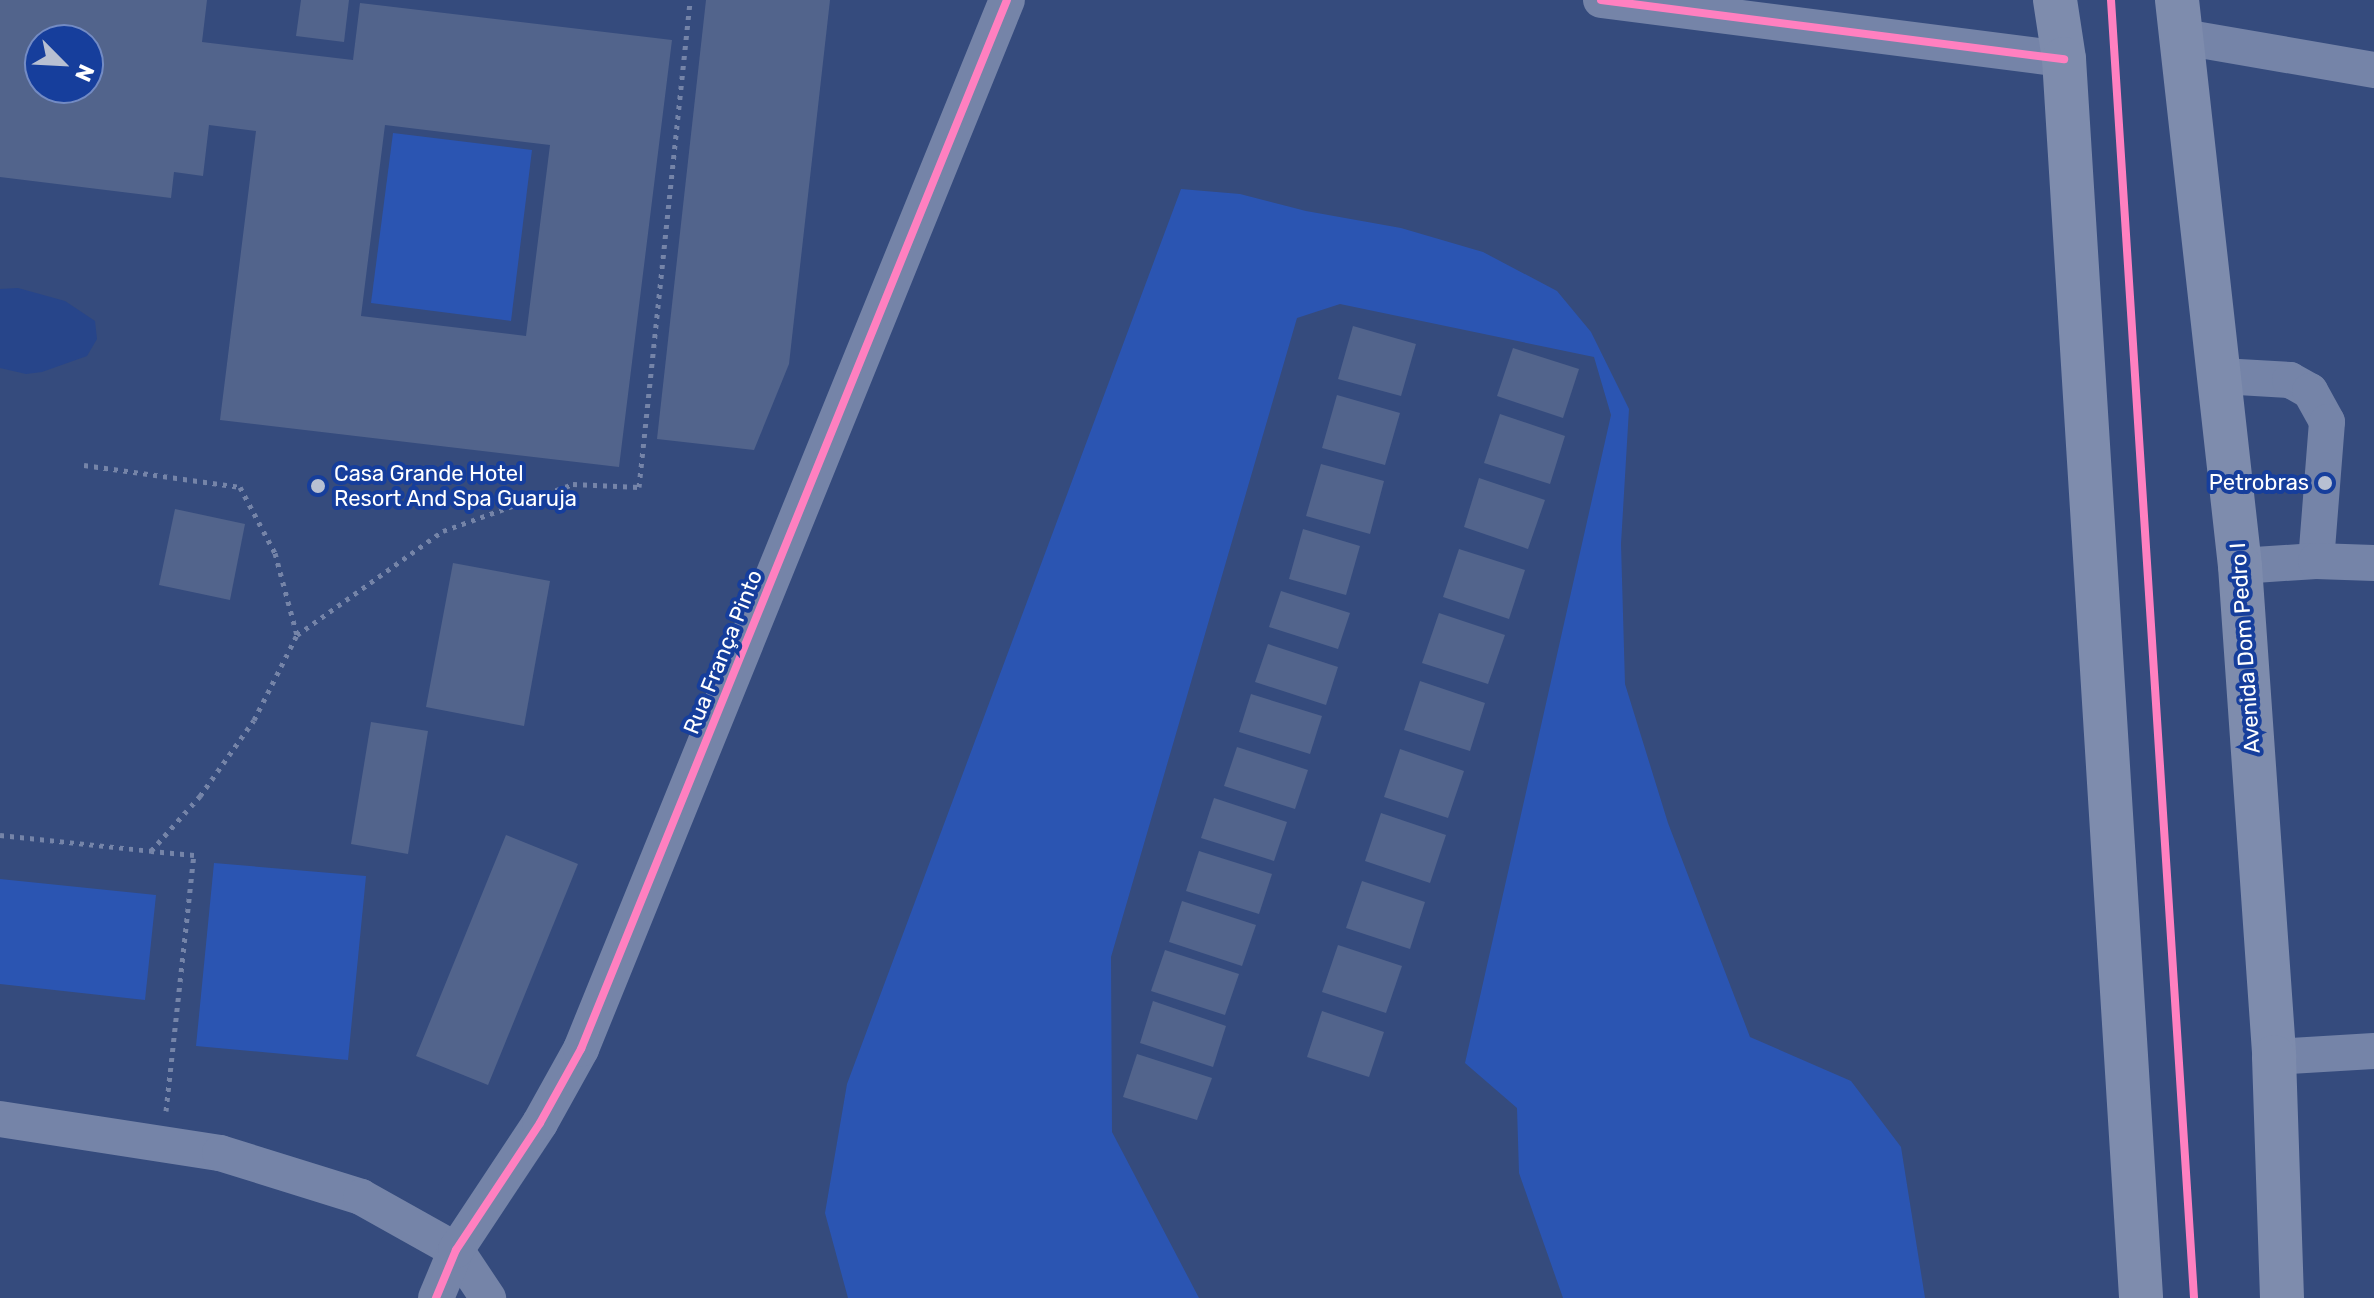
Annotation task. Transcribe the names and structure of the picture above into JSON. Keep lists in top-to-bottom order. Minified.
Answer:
{"streets":{"main road":["Avenida Dom Pedro I"],"street":["Rua França Pinto"]},"places":["Petrobras","Casa Grande Hotel Resort And Spa Guaruja"],"north":"bottom right"}
